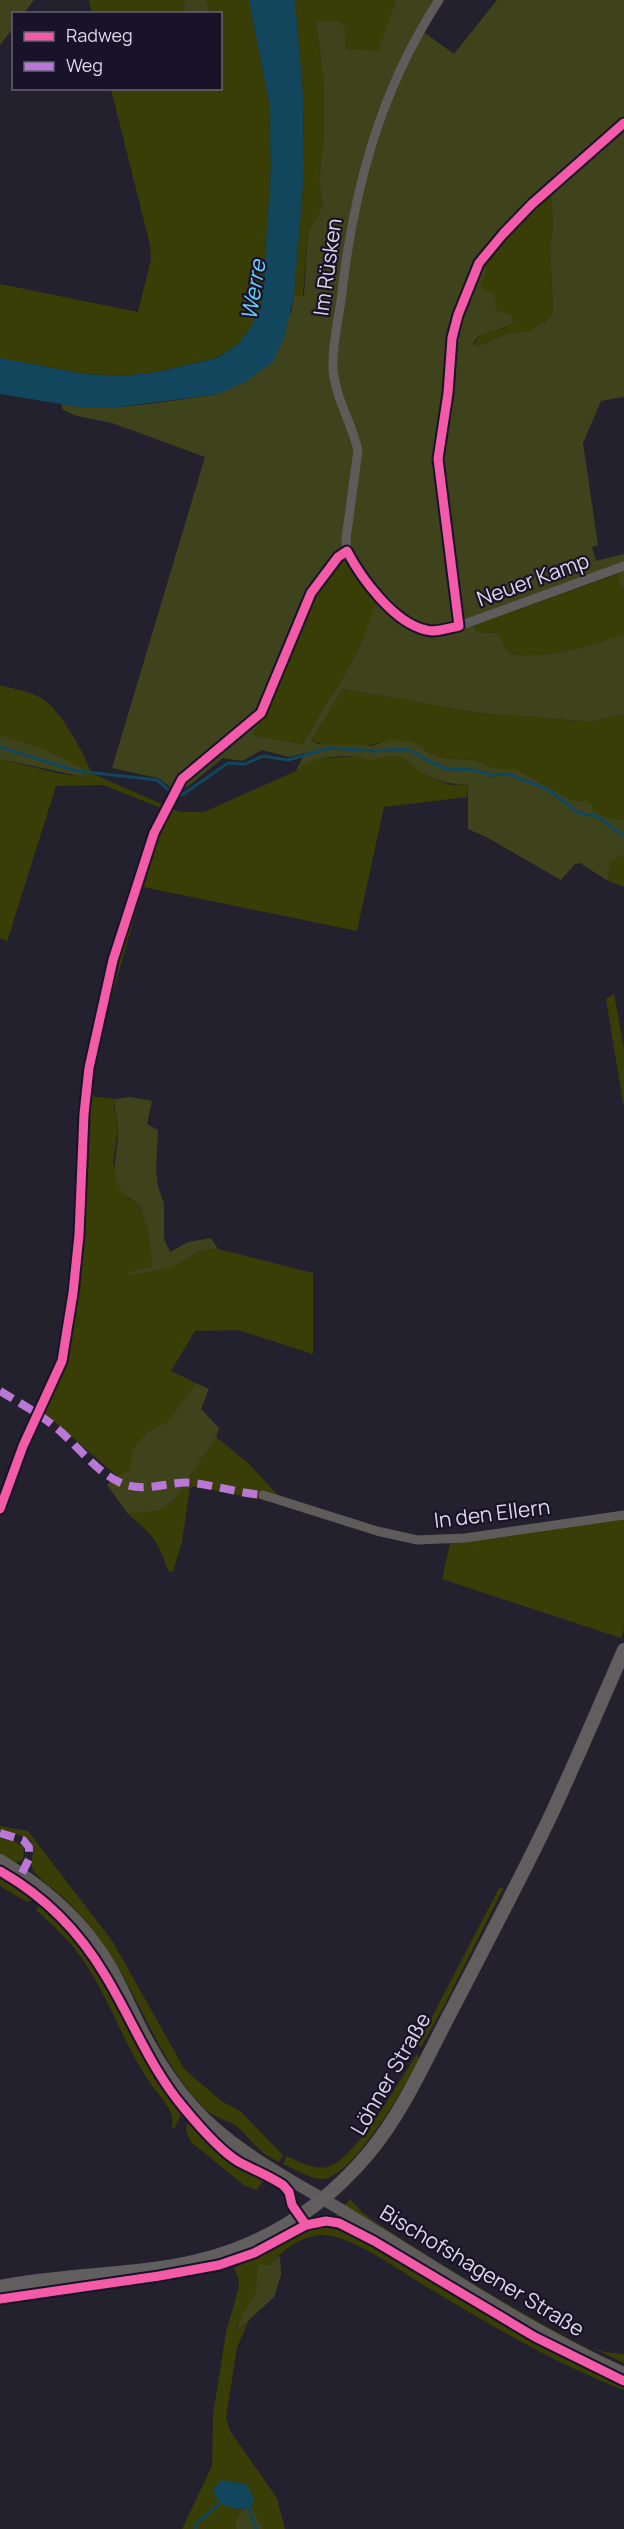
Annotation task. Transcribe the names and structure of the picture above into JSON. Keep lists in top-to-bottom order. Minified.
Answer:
{"streets":{"main road":["Löhner Straße"],"street":["Im Rüsken","Neuer Kamp","In den Ellern","Bischofshagener Straße"]},"crossings":[["Im Rüsken","Neuer Kamp"],["Löhner Straße","Bischofshagener Straße"]],"water":["Werre"],"legend":["Radweg","Weg"]}
